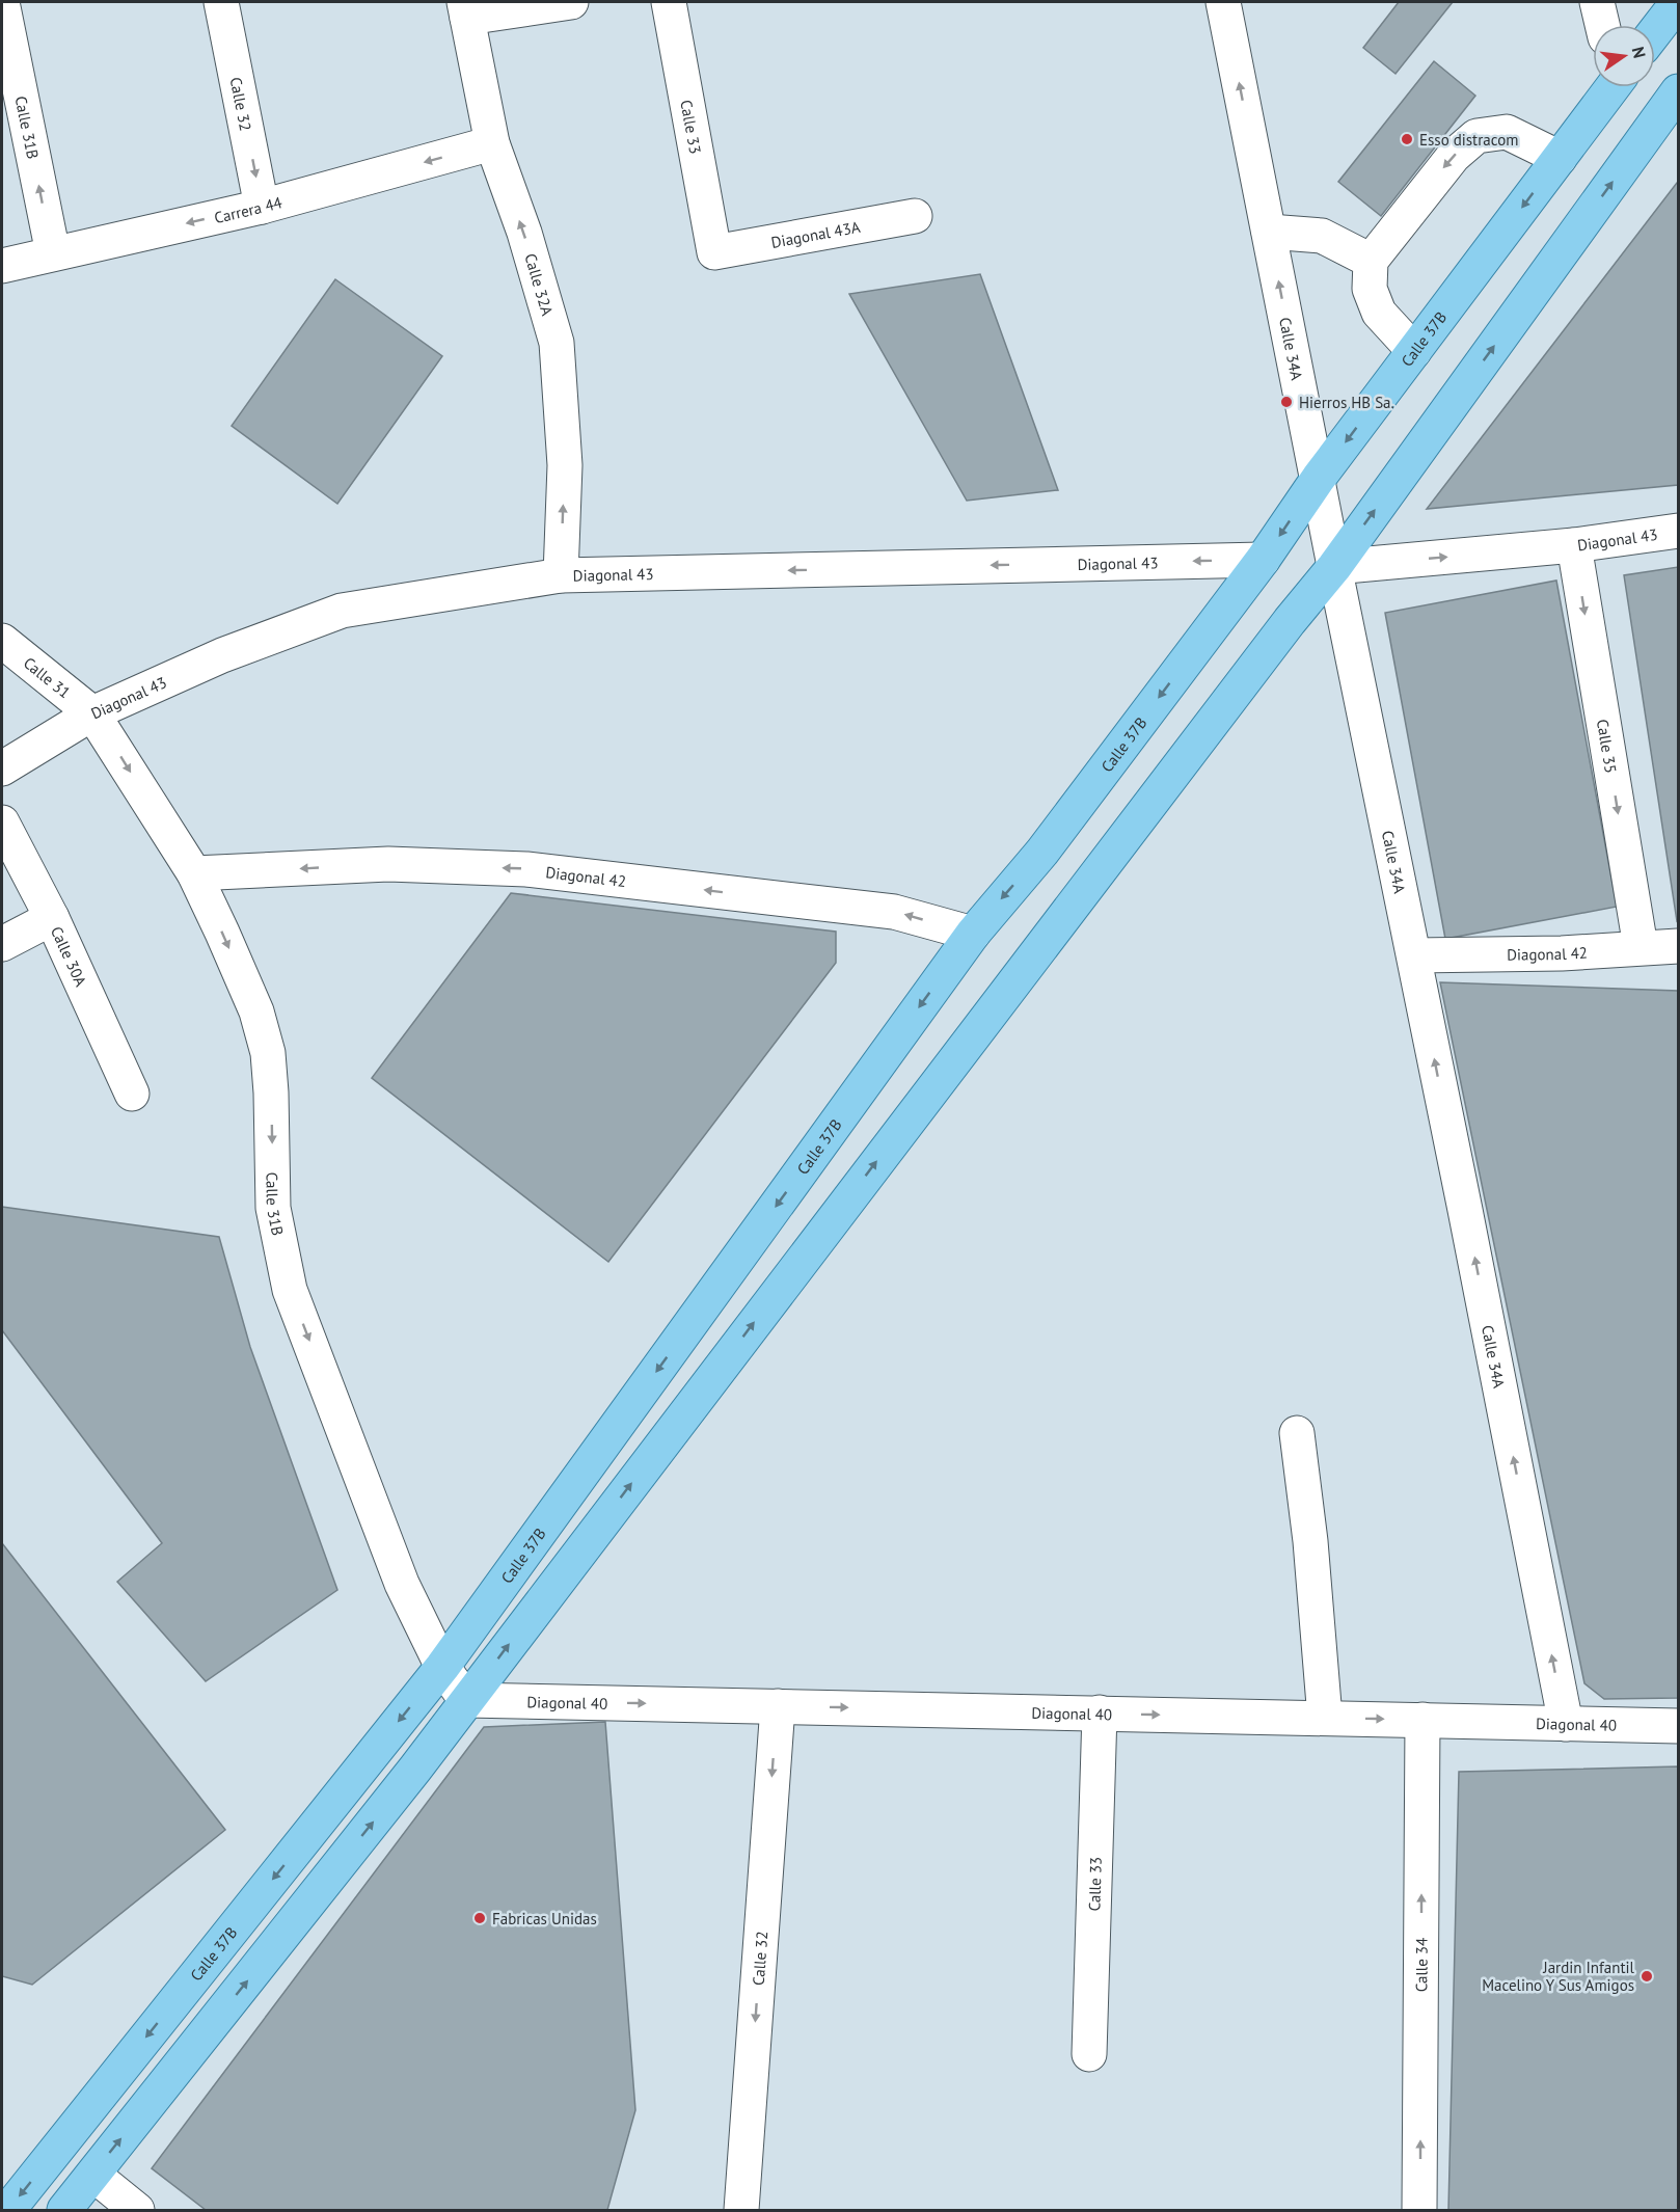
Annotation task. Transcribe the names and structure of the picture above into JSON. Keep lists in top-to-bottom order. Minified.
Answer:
{"streets":{"main road":["Calle 37B"],"street":["Calle 32","Calle 33","Calle 31B","Carrera 44","Diagonal 43A","Calle 32A","Calle 34A","Diagonal 43","Calle 31","Calle 35","Diagonal 42","Calle 30A","Diagonal 40","Calle 34"]},"crossings":[["Calle 32","Carrera 44"],["Calle 32","Diagonal 40"],["Calle 33","Diagonal 43A"],["Calle 33","Diagonal 40"],["Calle 31B","Carrera 44"],["Calle 31B","Calle 37B"],["Calle 31B","Diagonal 43"],["Calle 31B","Calle 31"],["Calle 31B","Diagonal 42"],["Calle 31B","Diagonal 40"],["Carrera 44","Calle 32A"],["Calle 32A","Diagonal 43"],["Calle 37B","Calle 34A"],["Calle 37B","Diagonal 43"],["Calle 37B","Diagonal 42"],["Calle 34A","Diagonal 43"],["Calle 34A","Diagonal 42"],["Calle 34A","Diagonal 40"],["Diagonal 43","Calle 31"],["Diagonal 43","Calle 35"],["Calle 35","Diagonal 42"],["Diagonal 40","Calle 34"]],"one_way":["Calle 32","Carrera 44","Calle 32A","Calle 35","Diagonal 42","Diagonal 40","Calle 34"],"places":["Esso distracom","Hierros HB Sa.","Fabricas Unidas","Jardin Infantil Macelino Y Sus Amigos"],"north":"right"}
